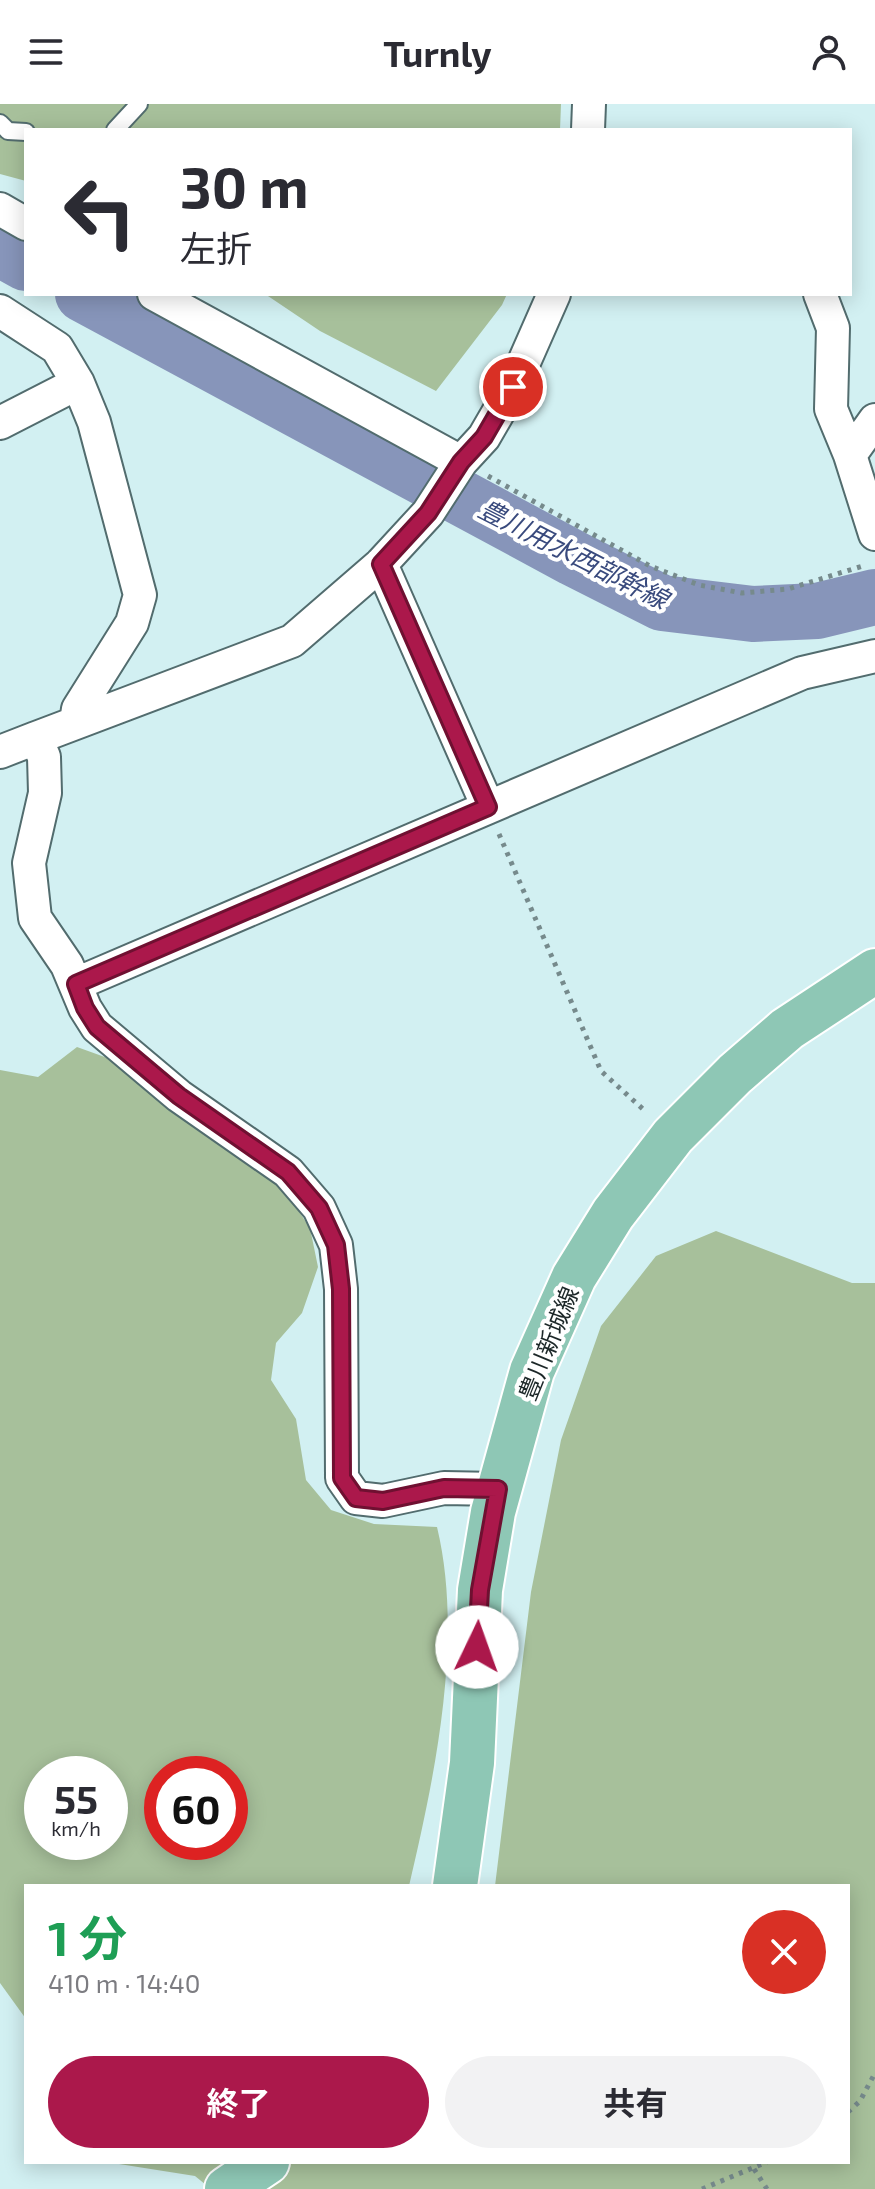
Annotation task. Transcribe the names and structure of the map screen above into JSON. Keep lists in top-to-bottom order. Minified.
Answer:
{"streets":{"main road":["豊川新城線"]},"water":["豊川用水西部幹線"],"page":{"header":"Turnly","turn":["30 m","左折"],"speed":"55 km/h","limit":"60","heading":["1 分","410 m · 14:40"],"buttons":["終了","共有"]}}
